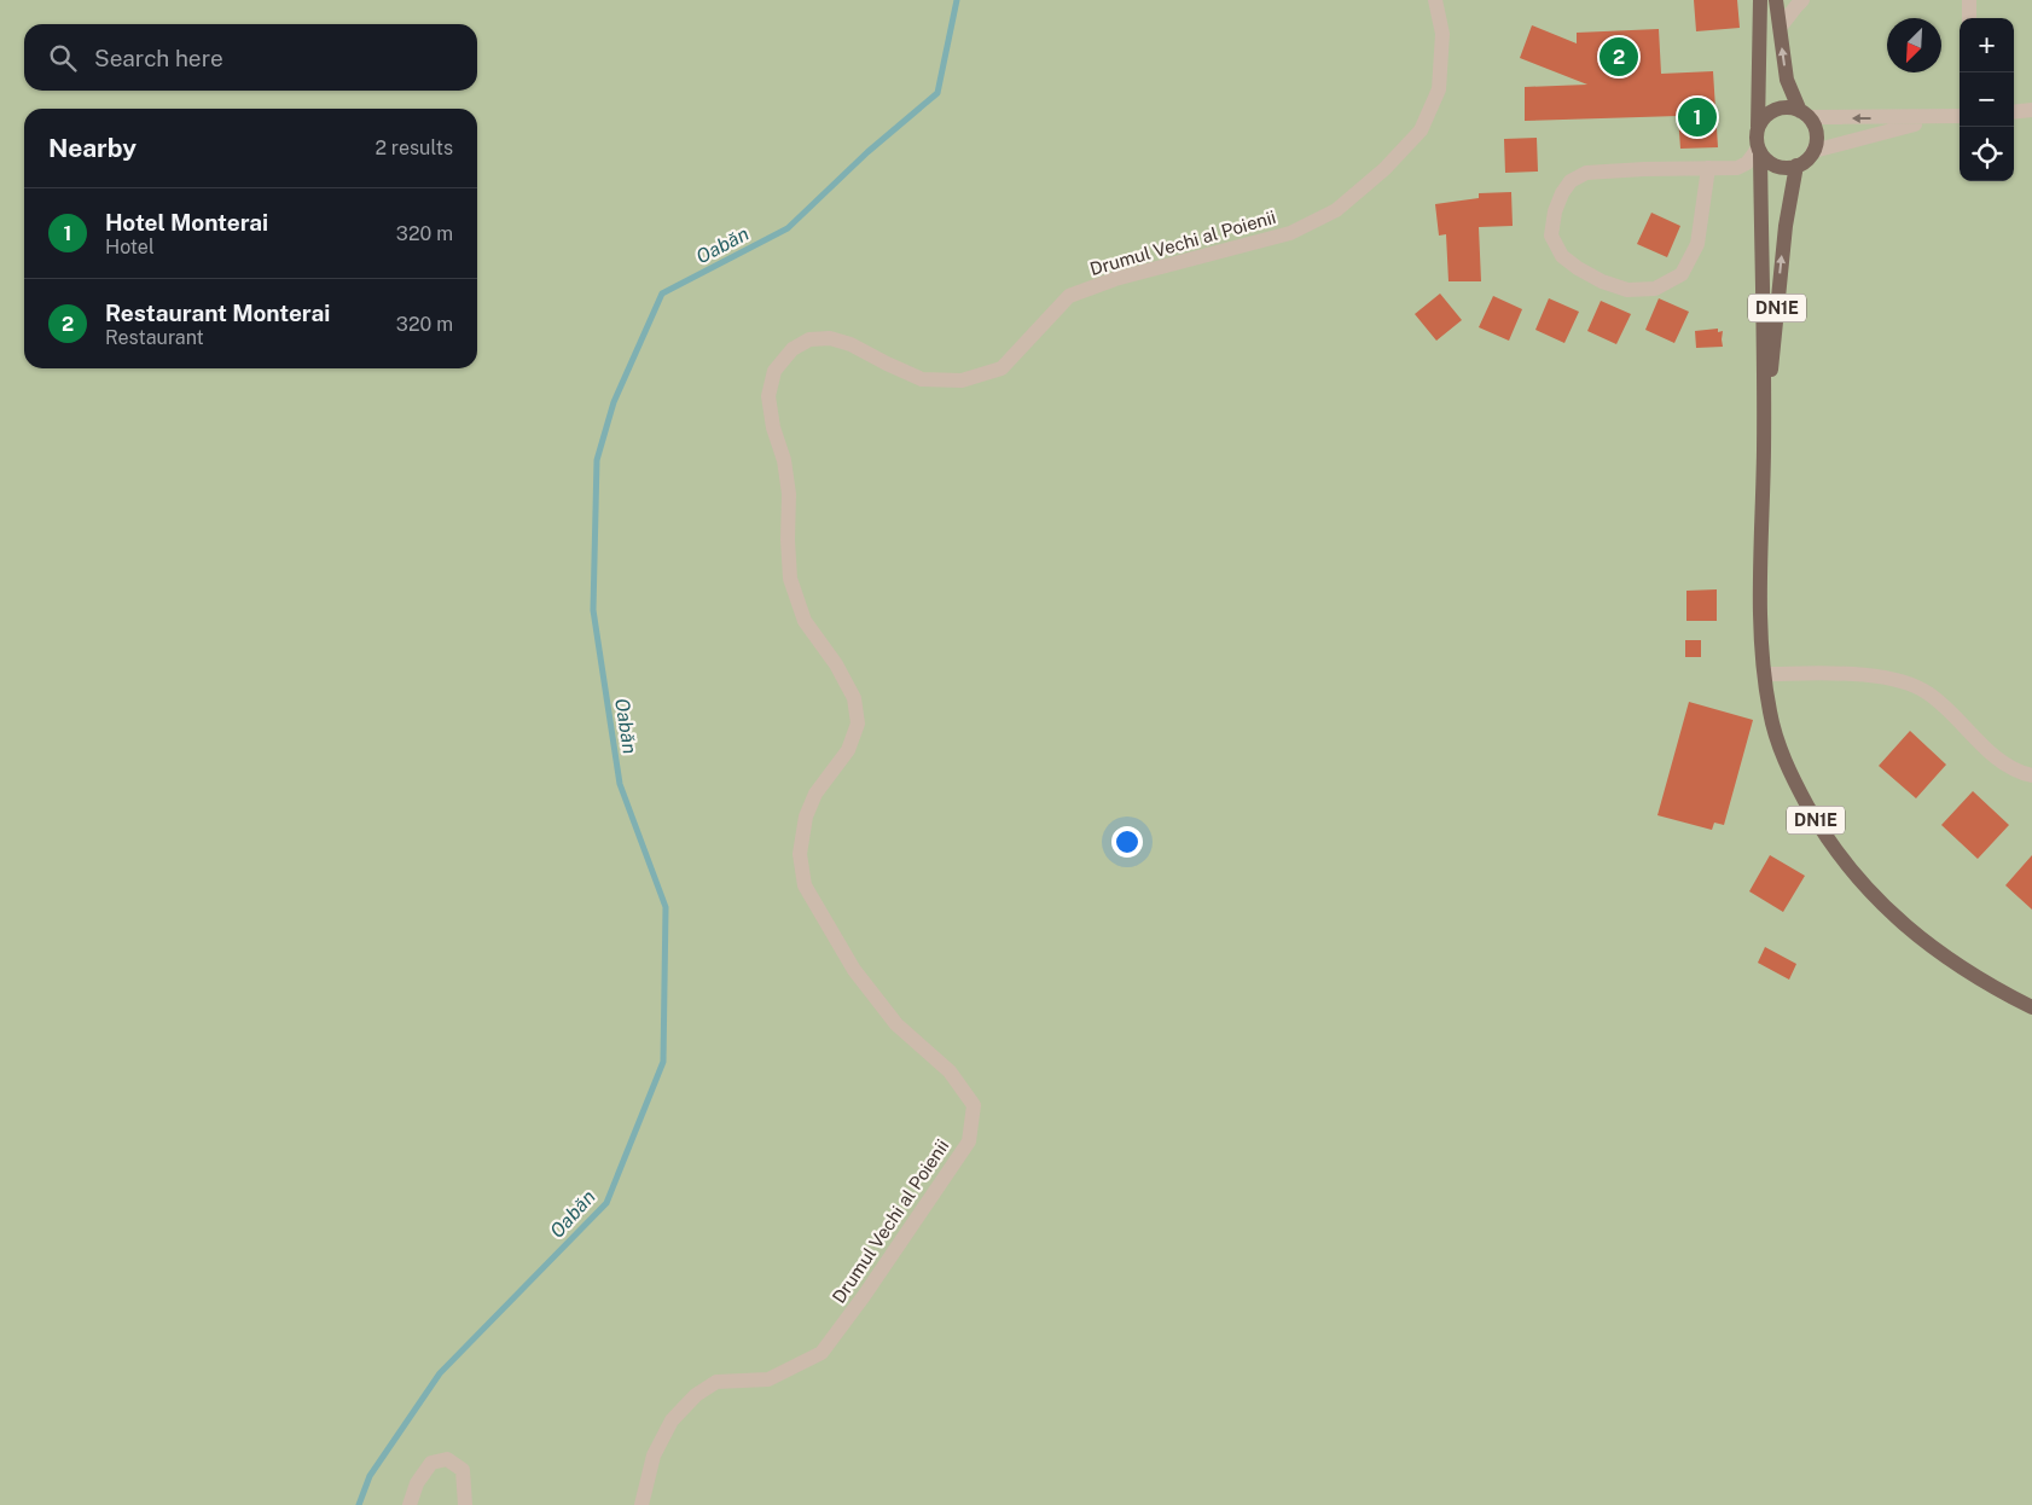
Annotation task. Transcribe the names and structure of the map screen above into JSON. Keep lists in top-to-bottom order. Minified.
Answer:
{"streets":{"main road":["DN1E"],"street":["Drumul Vechi al Poienii"]},"water":["Oabăn"],"north":"bottom left","page":{"map_buttons":["+","−"],"search":"Search here","pins":["2","1"],"heading":["Nearby","2 results"],"list":[{"mark":"1","name":"Hotel Monterai","note":"Hotel","value":"320 m"},{"mark":"2","name":"Restaurant Monterai","note":"Restaurant","value":"320 m"}]}}
